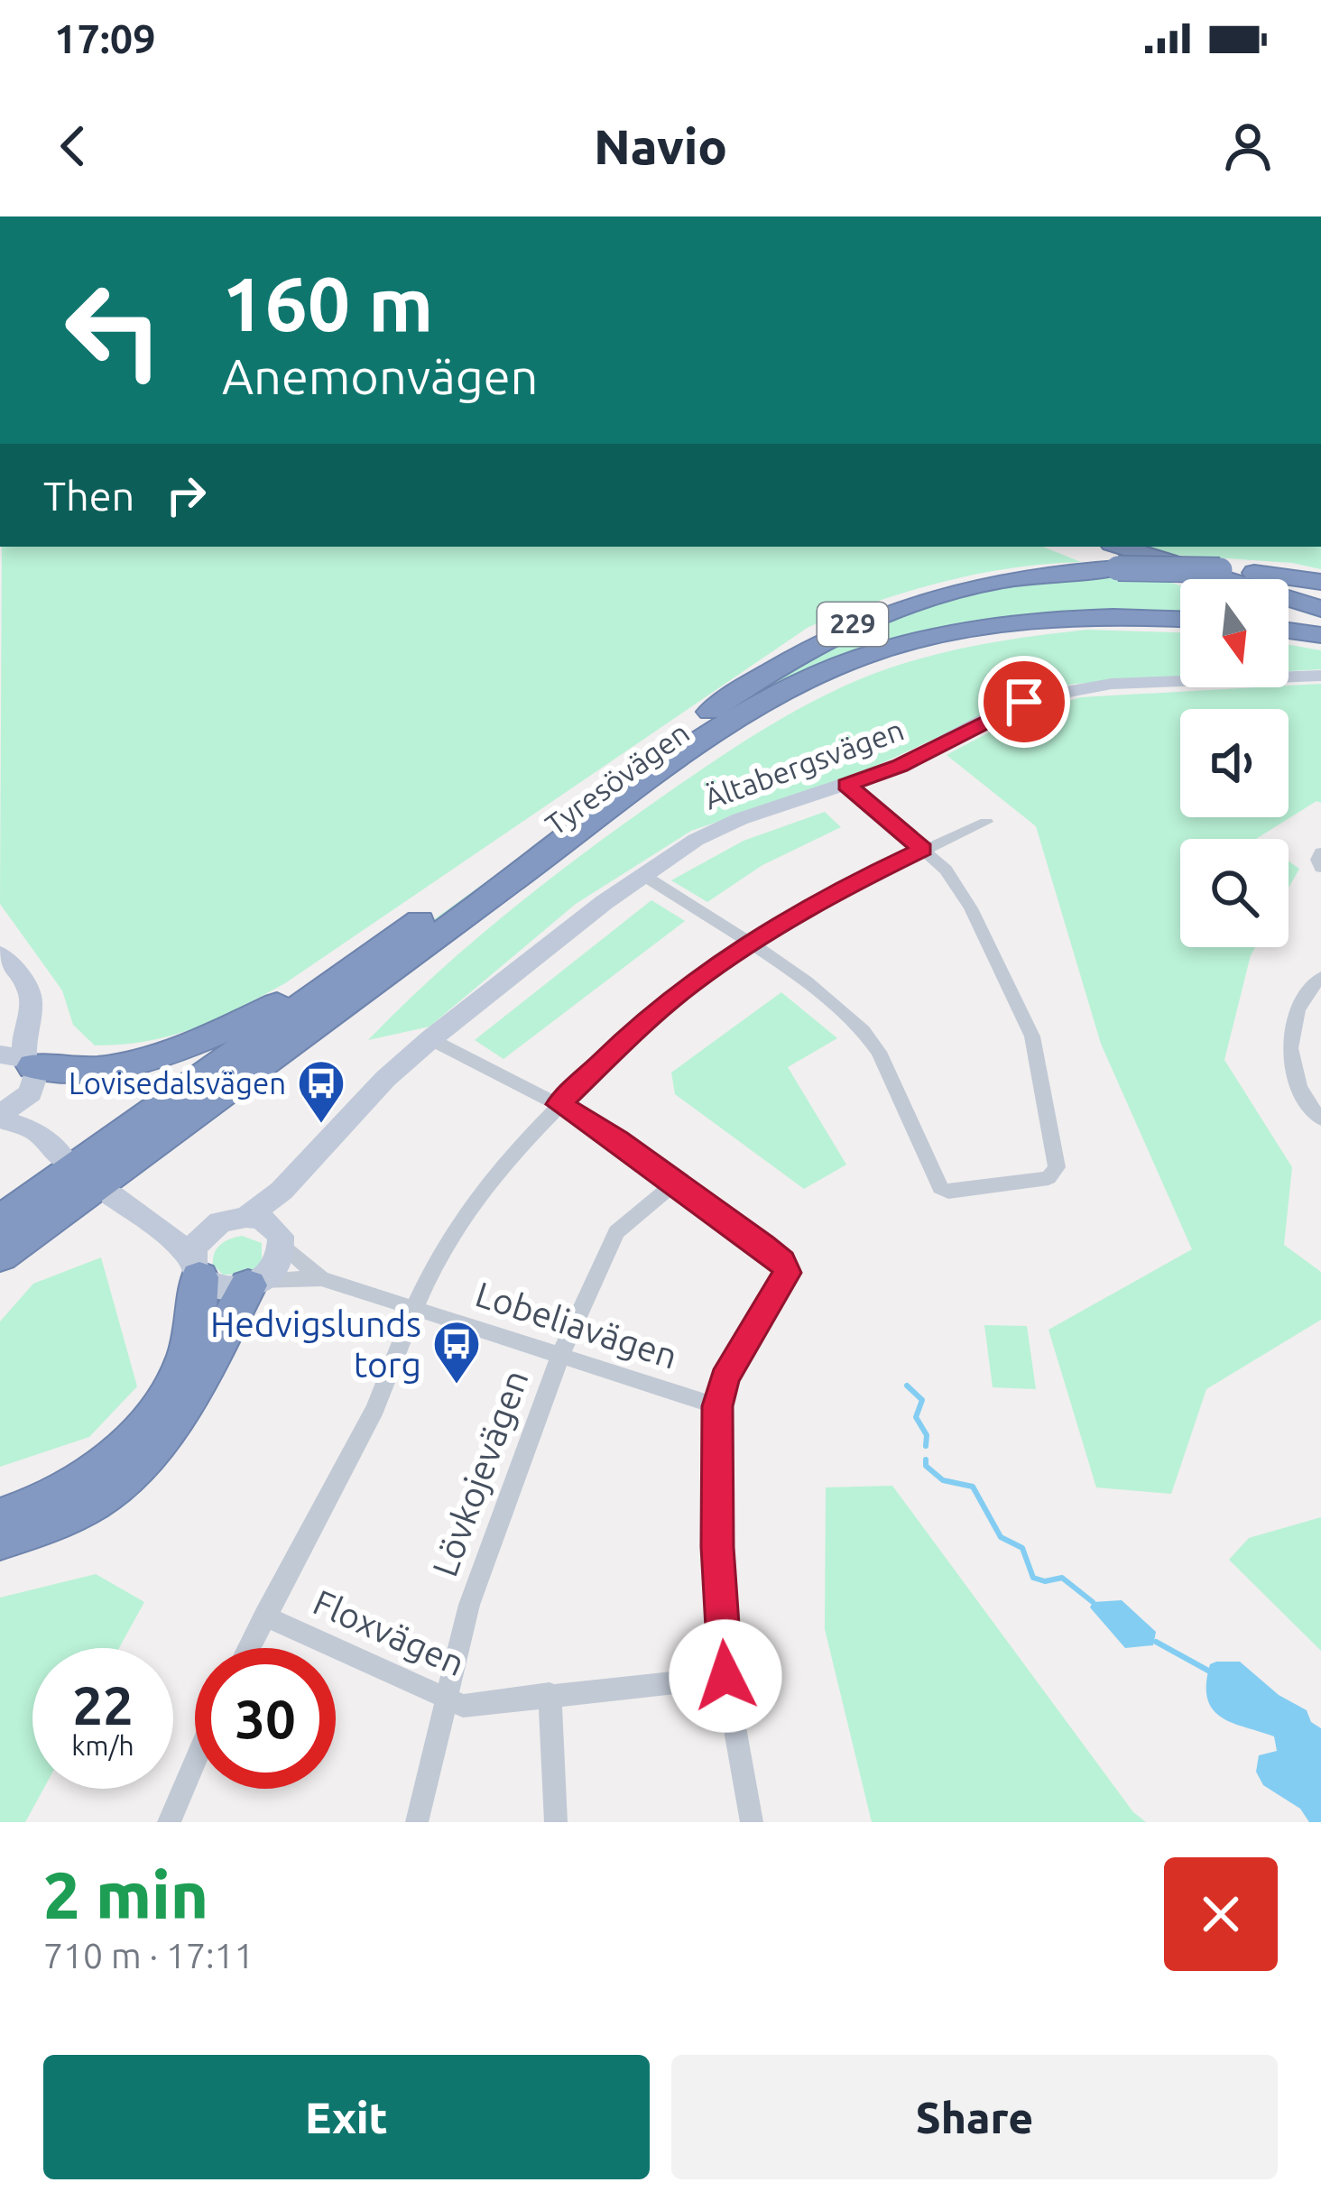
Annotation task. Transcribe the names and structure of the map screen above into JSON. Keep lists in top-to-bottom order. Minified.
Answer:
{"streets":{"highway":["229","Tyresövägen"],"street":["Ältabergsvägen","Lobeliavägen","Lövkojevägen","Floxvägen"]},"crossings":[["Lobeliavägen","Lövkojevägen"],["Lövkojevägen","Floxvägen"]],"places":{"bus stop":["Lovisedalsvägen","Hedvigslunds torg"]},"north":"bottom","page":{"status":"17:09","header":"Navio","turn":["160 m","Anemonvägen"],"then":"Then","speed":"22 km/h","limit":"30","heading":["2 min","710 m · 17:11"],"buttons":["Exit","Share"]}}
